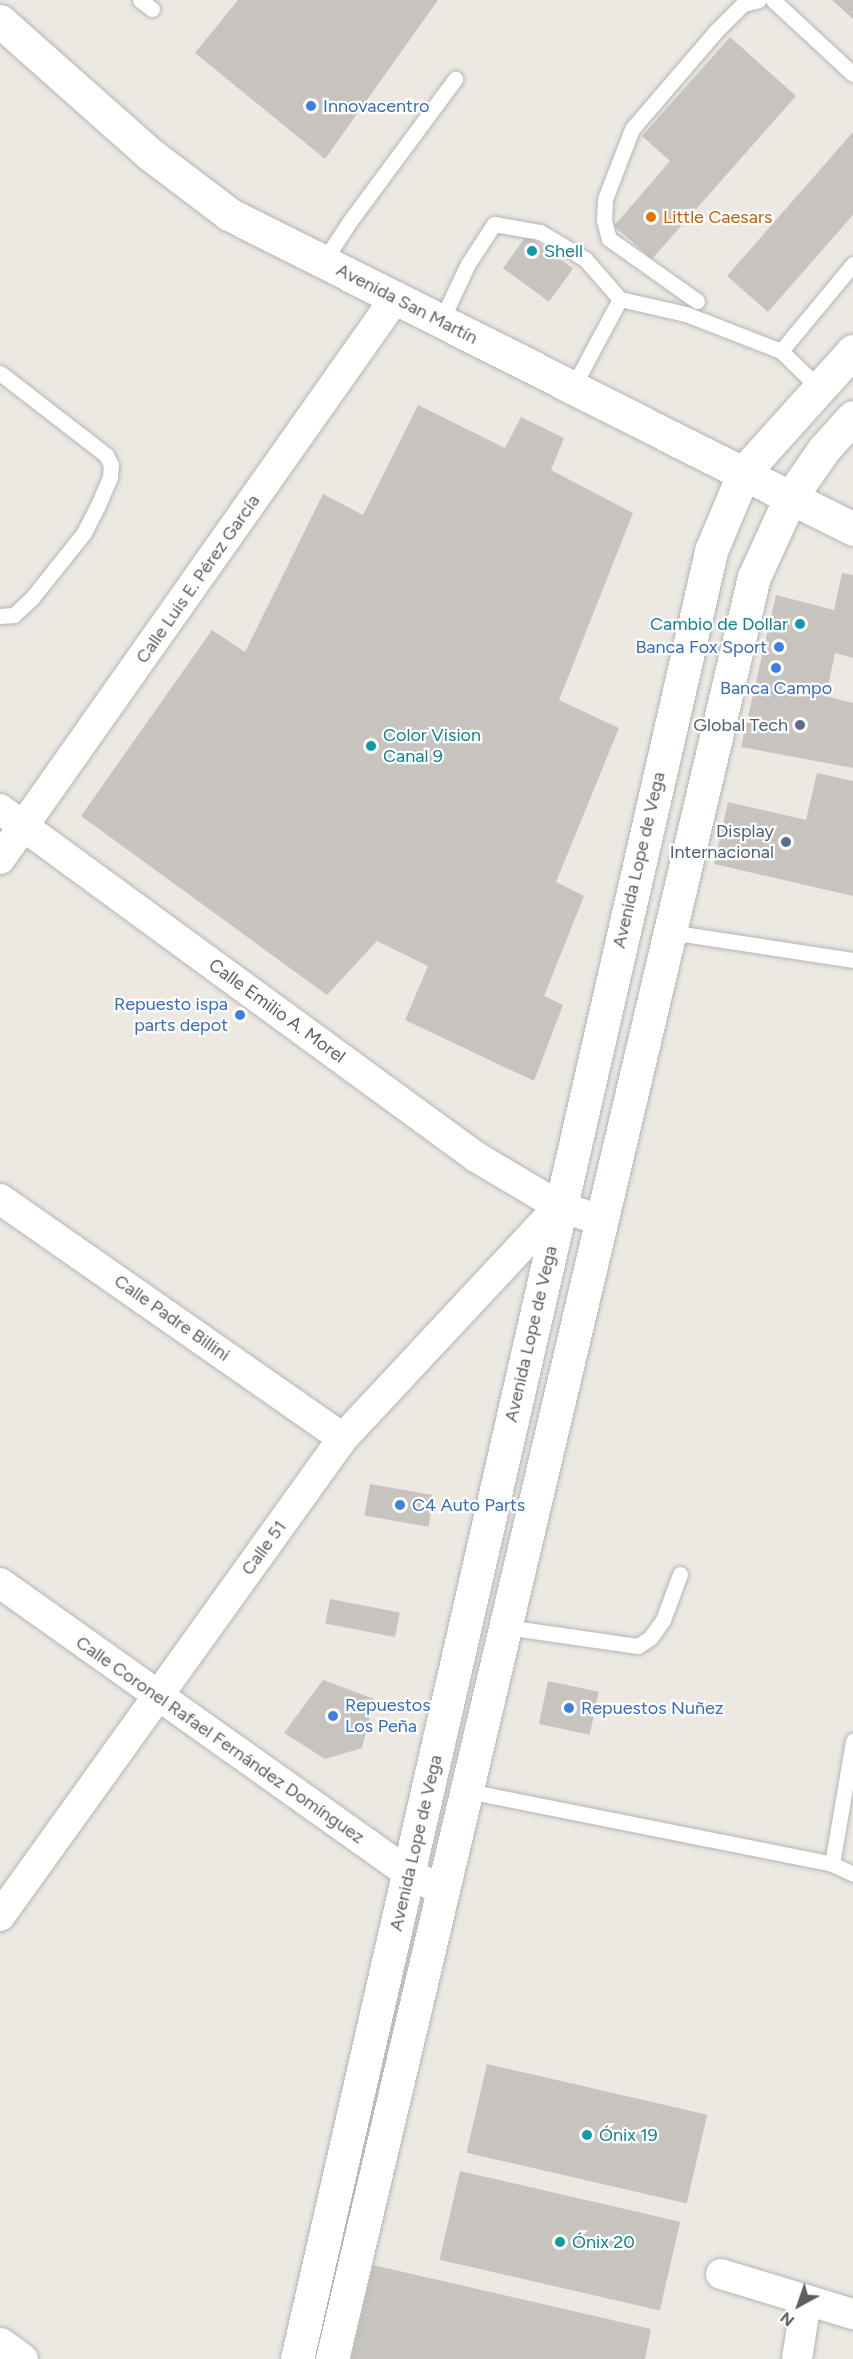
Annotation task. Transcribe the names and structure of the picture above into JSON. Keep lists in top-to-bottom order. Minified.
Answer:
{"streets":{"street":["Avenida San Martín","Calle Luis E. Pérez García","Avenida Lope de Vega","Calle Emilio A. Morel","Calle Padre Billini","Calle 51","Calle Coronel Rafael Fernández Domínguez"]},"crossings":[["Avenida San Martín","Calle Luis E. Pérez García"],["Avenida San Martín","Avenida Lope de Vega"],["Calle Luis E. Pérez García","Calle Emilio A. Morel"],["Avenida Lope de Vega","Calle Emilio A. Morel"],["Avenida Lope de Vega","Calle 51"],["Avenida Lope de Vega","Calle Coronel Rafael Fernández Domínguez"],["Calle Emilio A. Morel","Calle 51"],["Calle Padre Billini","Calle 51"],["Calle 51","Calle Coronel Rafael Fernández Domínguez"]],"places":["Innovacentro","Little Caesars","Shell","Cambio de Dollar","Banca Fox Sport","Banca Campo","Global Tech","Color Vision Canal 9","Display Internacional","Repuesto ispa parts depot","C4 Auto Parts","Repuestos Nuñez","Repuestos Los Peña","Ónix 19","Ónix 20"],"north":"bottom left"}
